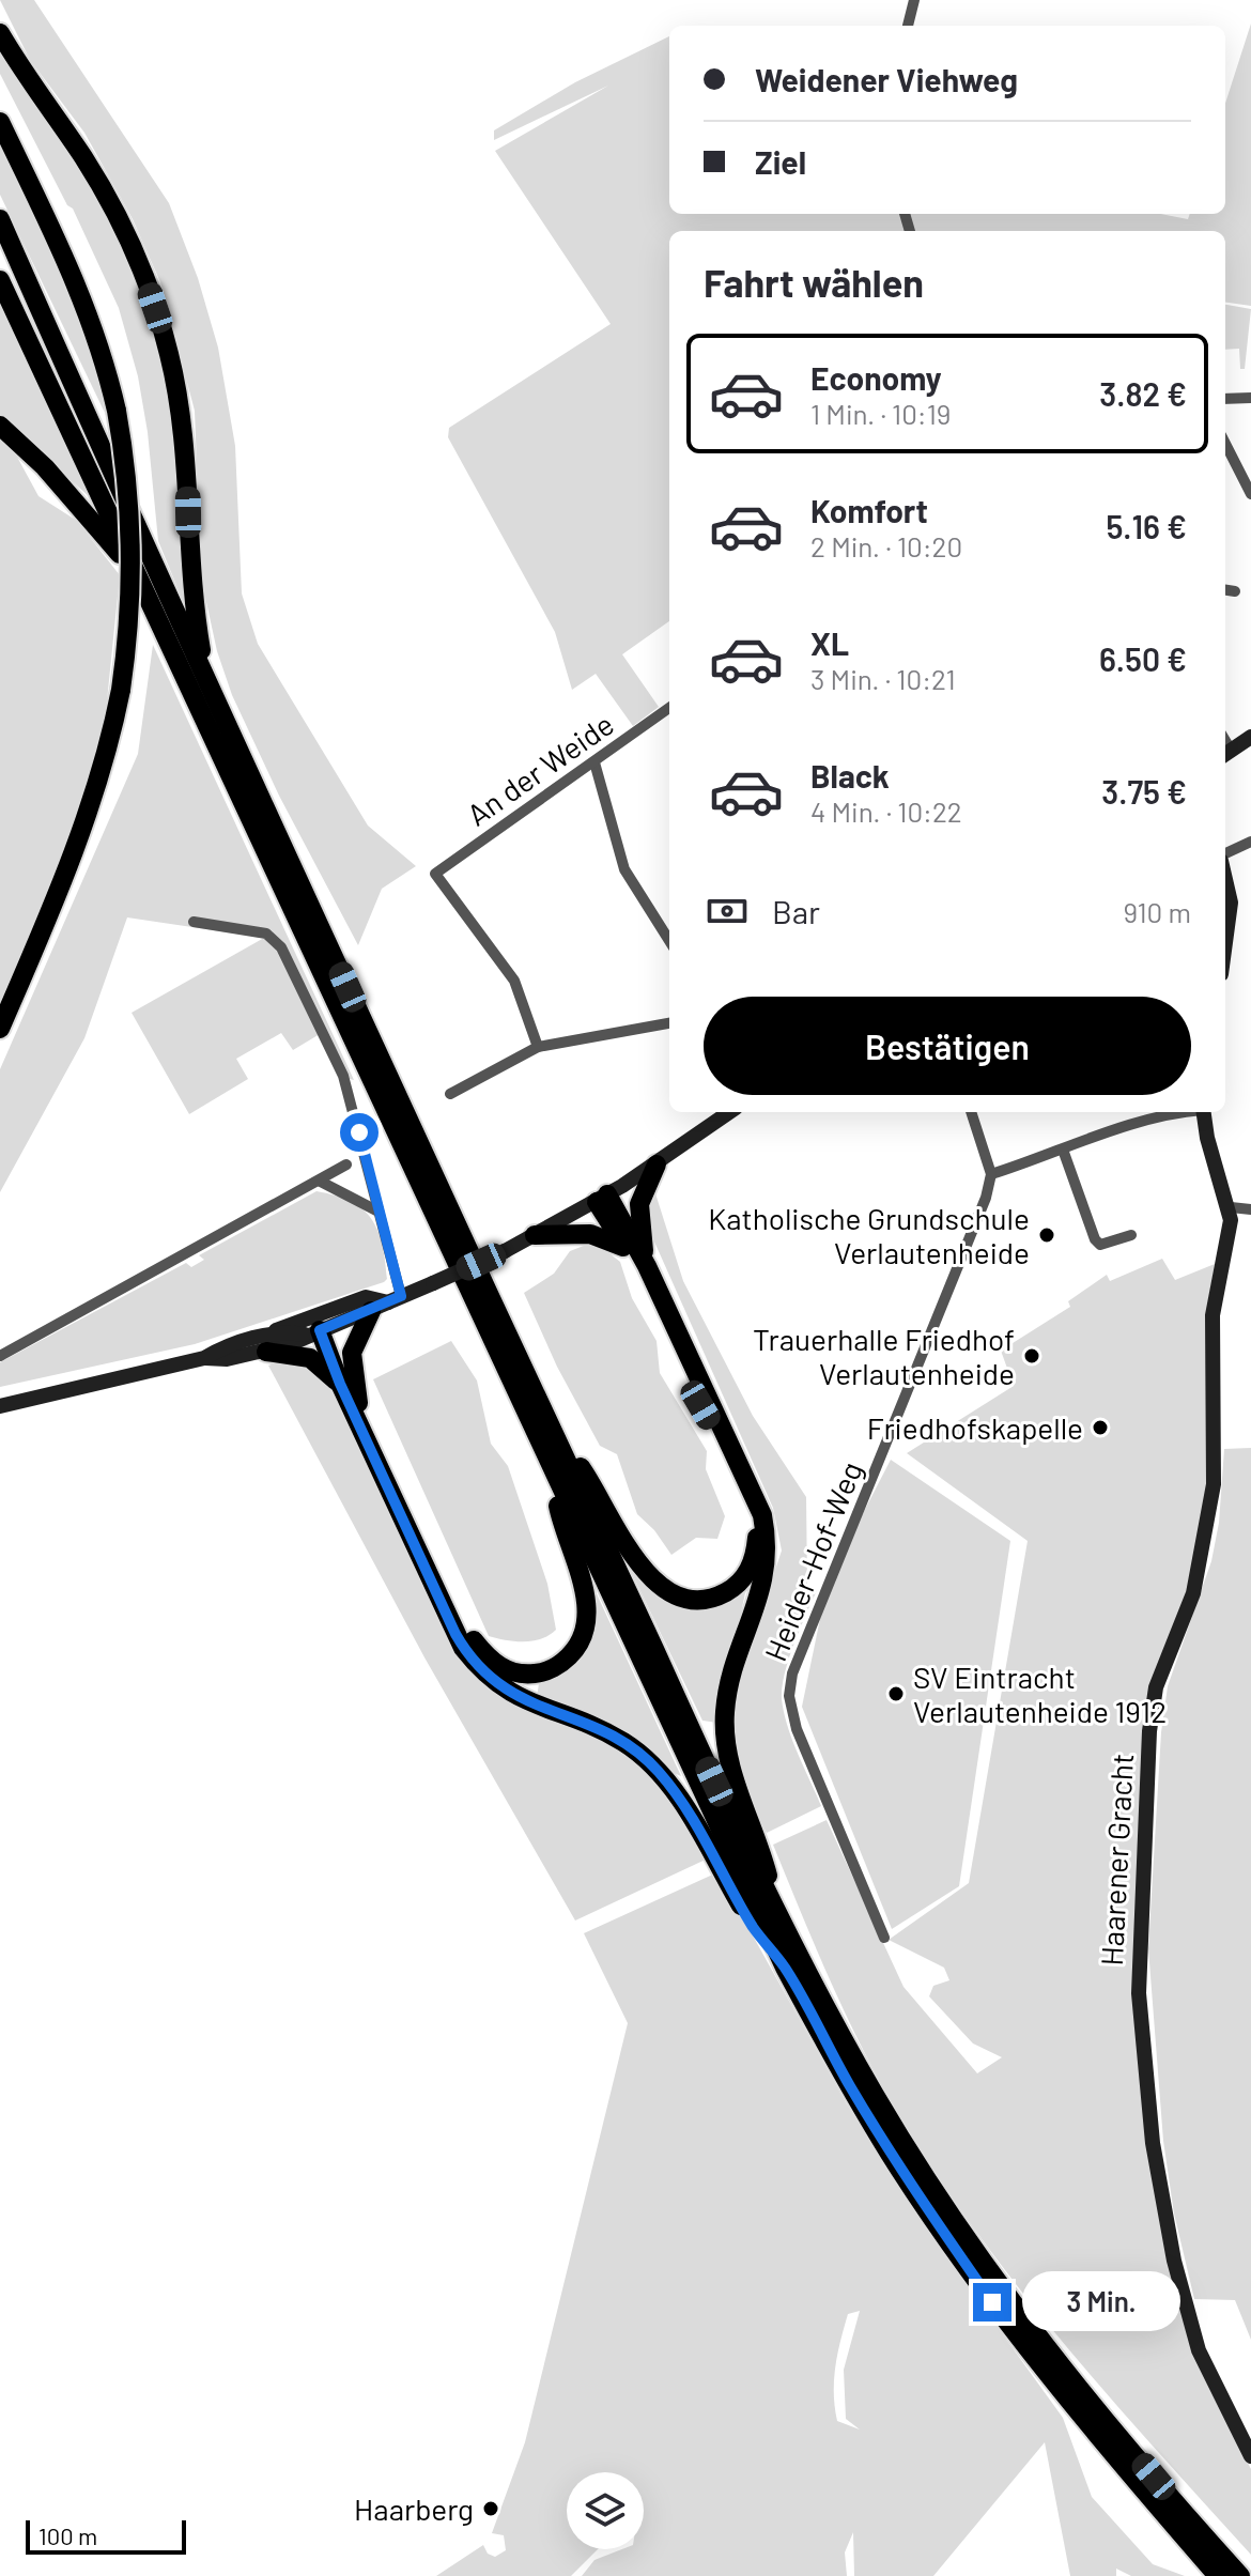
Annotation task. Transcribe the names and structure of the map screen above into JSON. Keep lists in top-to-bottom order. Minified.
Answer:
{"streets":{"main road":["Haarener Gracht"],"street":["An der Weide","Heider-Hof-Weg"]},"places":["Katholische Grundschule Verlautenheide","Trauerhalle Friedhof Verlautenheide","Friedhofskapelle","SV Eintracht Verlautenheide 1912","Haarberg"],"scale_bar":"100 m","page":{"banner":["Weidener Viehweg","Ziel"],"heading":"Fahrt wählen","list":[{"name":"Economy","note":"1 Min. · 10:19","value":"3.82 €"},{"name":"Komfort","note":"2 Min. · 10:20","value":"5.16 €"},{"name":"XL","note":"3 Min. · 10:21","value":"6.50 €"},{"name":"Black","note":"4 Min. · 10:22","value":"3.75 €"}],"pay":["Bar","910 m"],"buttons":"Bestätigen","bubble":"3 Min.","scale":"100 m"}}
